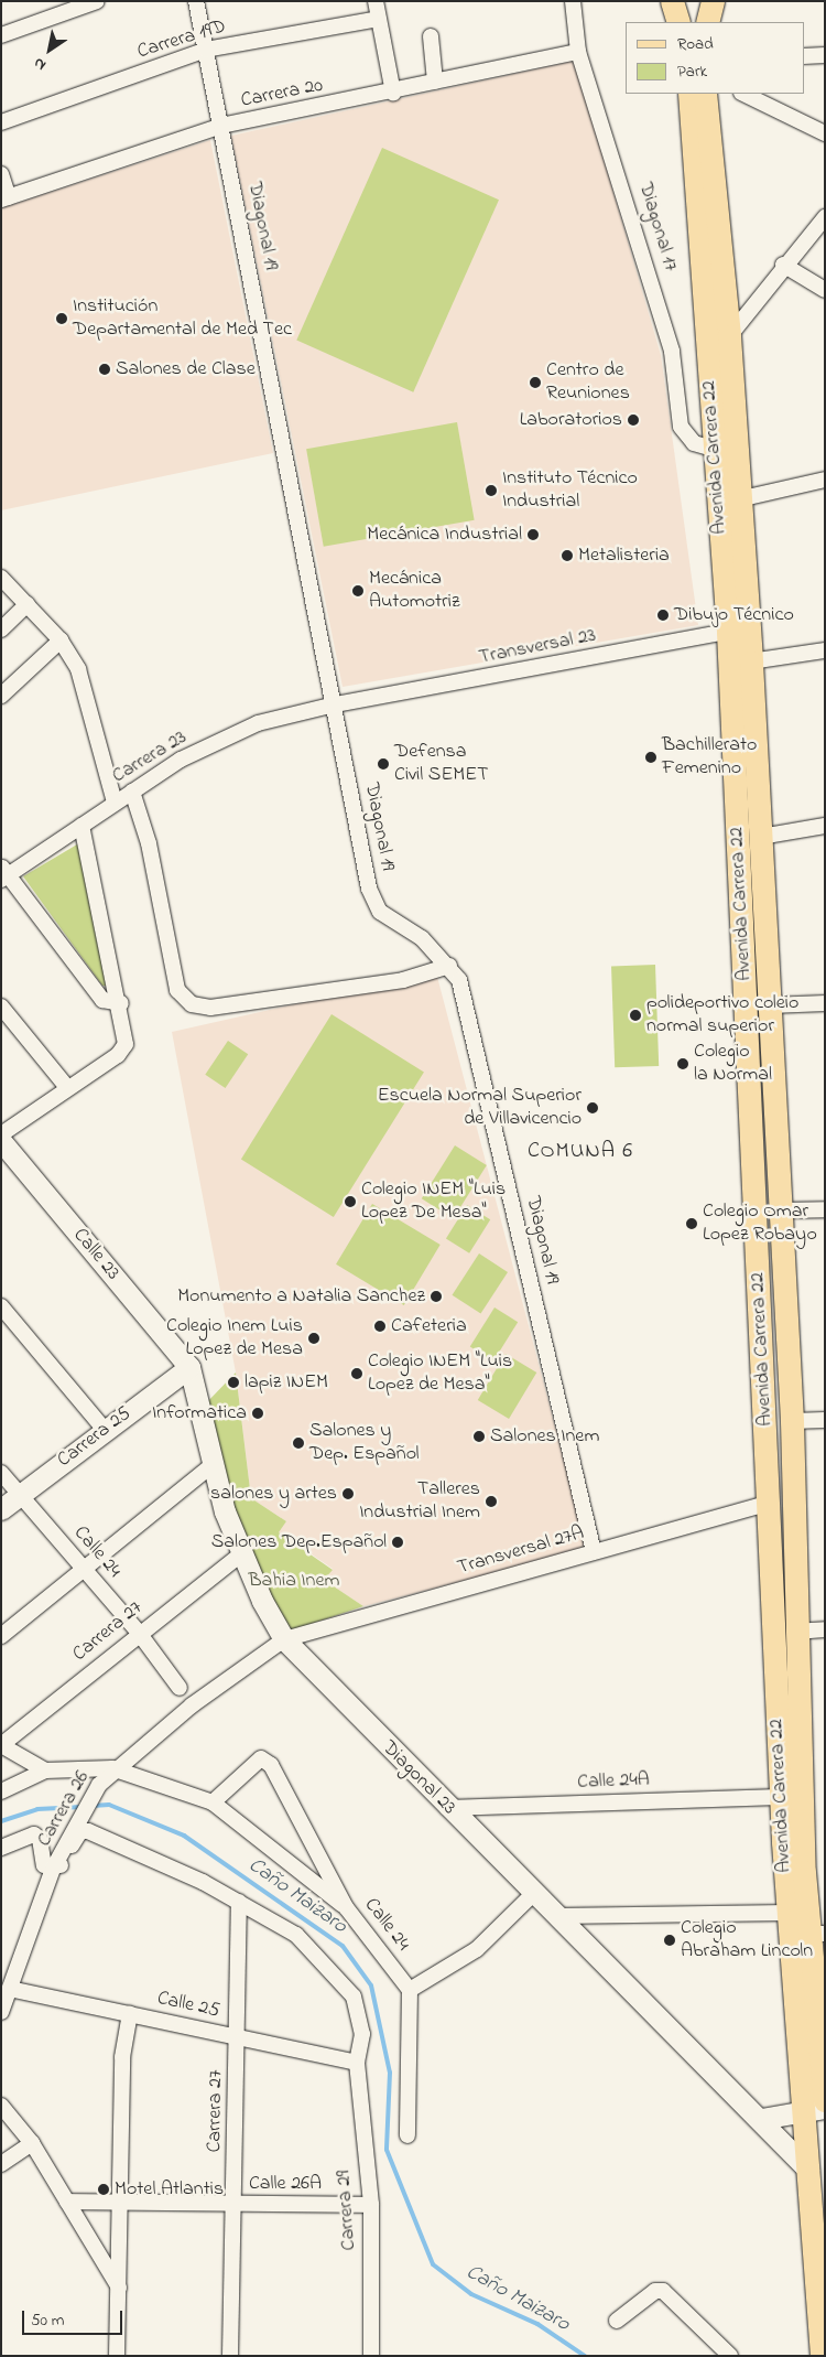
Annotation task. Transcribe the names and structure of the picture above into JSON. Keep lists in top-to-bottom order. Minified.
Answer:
{"streets":{"main road":["Avenida Carrera 22"],"street":["Carrera 19D","Carrera 20","Diagonal 19","Diagonal 17","Transversal 23","Carrera 23","Calle 23","Carrera 25","Transversal 27A","Calle 24","Carrera 27","Diagonal 23","Calle 24A","Carrera 26","Calle 25","Calle 26A","Carrera 29"]},"crossings":[["Carrera 19D","Diagonal 19"],["Carrera 20","Diagonal 19"],["Carrera 20","Diagonal 17"],["Diagonal 19","Transversal 23"],["Diagonal 19","Carrera 23"],["Diagonal 19","Transversal 27A"],["Diagonal 17","Avenida Carrera 22"],["Avenida Carrera 22","Transversal 23"],["Avenida Carrera 22","Transversal 27A"],["Avenida Carrera 22","Calle 24A"],["Transversal 23","Carrera 23"],["Calle 23","Carrera 25"],["Calle 23","Diagonal 23"],["Carrera 25","Calle 24"],["Carrera 25","Diagonal 23"],["Transversal 27A","Diagonal 23"],["Transversal 27A","Carrera 26"],["Calle 24","Carrera 27"],["Carrera 27","Diagonal 23"],["Carrera 27","Calle 25"],["Carrera 27","Calle 26A"],["Diagonal 23","Calle 24A"],["Diagonal 23","Carrera 26"],["Carrera 26","Calle 25"],["Calle 25","Carrera 29"],["Calle 26A","Carrera 29"]],"districts":["COMUNA 6"],"water":["Caño Maizaro"],"parks":["Bahia Inem"],"places":["Institución Departamental de Med Tec","Salones de Clase","Centro de Reuniones","Laboratorios","Instituto Técnico Industrial","Mecánica Industrial","Metalisteria","Mecánica Automotriz","Dibujo Técnico","Bachillerato Femenino","Defensa Civil SEMET","polideportivo coleio normal superior","Colegio la Normal","Escuela Normal Superior de Villavicencio","Colegio INEM \"Luis Lopez De Mesa\"","Colegio Omar Lopez Robayo","Monumento a Natalia Sanchez","Cafeteria","Colegio Inem Luis Lopez de Mesa","Colegio INEM \"Luis Lopez de Mesa\"","lapiz INEM","Informatica","Salones Inem","Salones y Dep. Español","salones y artes","Talleres Industrial Inem","Salones Dep.Español","Colegio Abraham Lincoln","Motel Atlantis"],"legend":["Road","Park"],"scale_bar":"50 m","north":"bottom left"}
